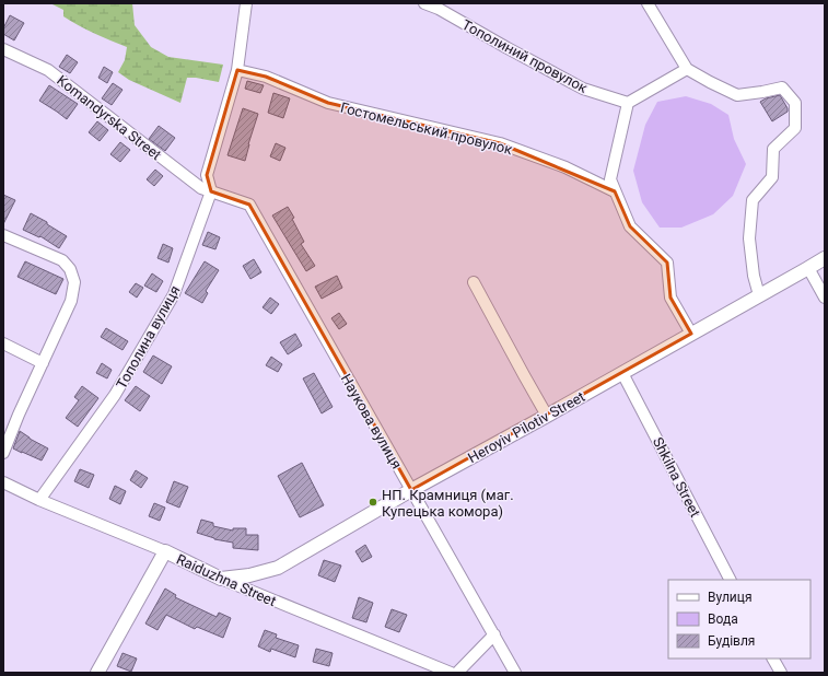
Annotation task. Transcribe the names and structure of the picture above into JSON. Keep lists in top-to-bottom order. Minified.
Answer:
{"streets":{"street":["Тополиний провулок","Komandyrska Street","Гостомельський провулок","Тополина вулиця","Наукова вулиця","Heroyiv Pilotiv Street","Shkilna Street","Raiduzhna Street"]},"crossings":[["Komandyrska Street","Тополина вулиця"],["Komandyrska Street","Наукова вулиця"],["Гостомельський провулок","Тополина вулиця"],["Тополина вулиця","Наукова вулиця"],["Тополина вулиця","Raiduzhna Street"],["Наукова вулиця","Heroyiv Pilotiv Street"],["Heroyiv Pilotiv Street","Shkilna Street"],["Heroyiv Pilotiv Street","Raiduzhna Street"]],"places":["НП. Крамниця (маг. Купецька комора)"],"legend":["Вулиця","Вода","Будівля"]}
